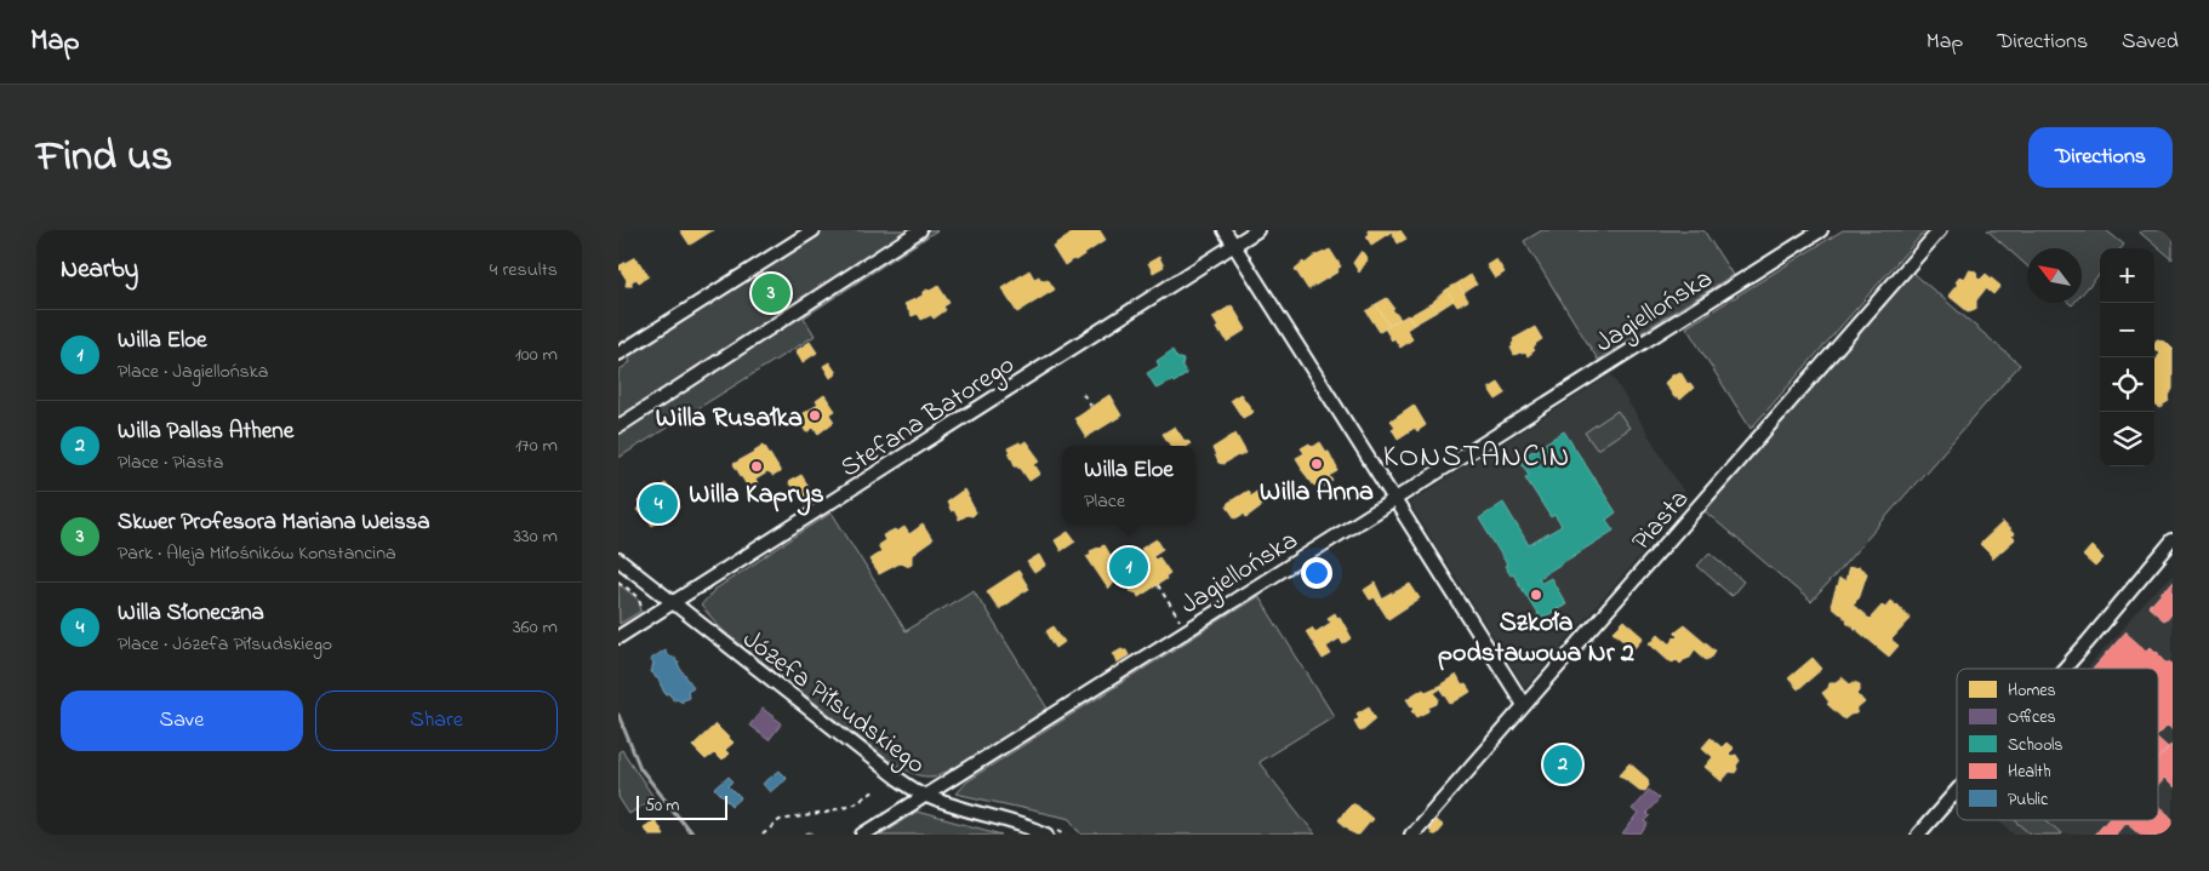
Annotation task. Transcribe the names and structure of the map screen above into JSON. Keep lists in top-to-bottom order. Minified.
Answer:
{"streets":{"street":["Jagiellońska","Stefana Batorego","Piasta","Józefa Piłsudskiego"]},"crossings":[["Jagiellońska","Józefa Piłsudskiego"],["Stefana Batorego","Józefa Piłsudskiego"]],"districts":["KONSTANCIN"],"places":["Willa Rusałka","Willa Anna","Willa Kaprys","Szkoła podstawowa Nr 2"],"legend":["Homes","Offices","Schools","Health","Public"],"scale_bar":"50 m","north":"top left","page":{"header":"Map","nav":["Map","Directions","Saved"],"title":"Find us","buttons":["Directions",["Save","Share"]],"heading":["Nearby","4 results"],"map_buttons":["+","−"],"pins":["3","4","1","2"],"list":[{"mark":"1","name":"Willa Eloe","note":"Place · Jagiellońska","value":"100 m"},{"mark":"2","name":"Willa Pallas Athene","note":"Place · Piasta","value":"170 m"},{"mark":"3","name":"Skwer Profesora Mariana Weissa","note":"Park · Aleja Miłośników Konstancina","value":"330 m"},{"mark":"4","name":"Willa Słoneczna","note":"Place · Józefa Piłsudskiego","value":"360 m"}],"popup":["Willa Eloe","Place"],"scale":"50 m"}}
